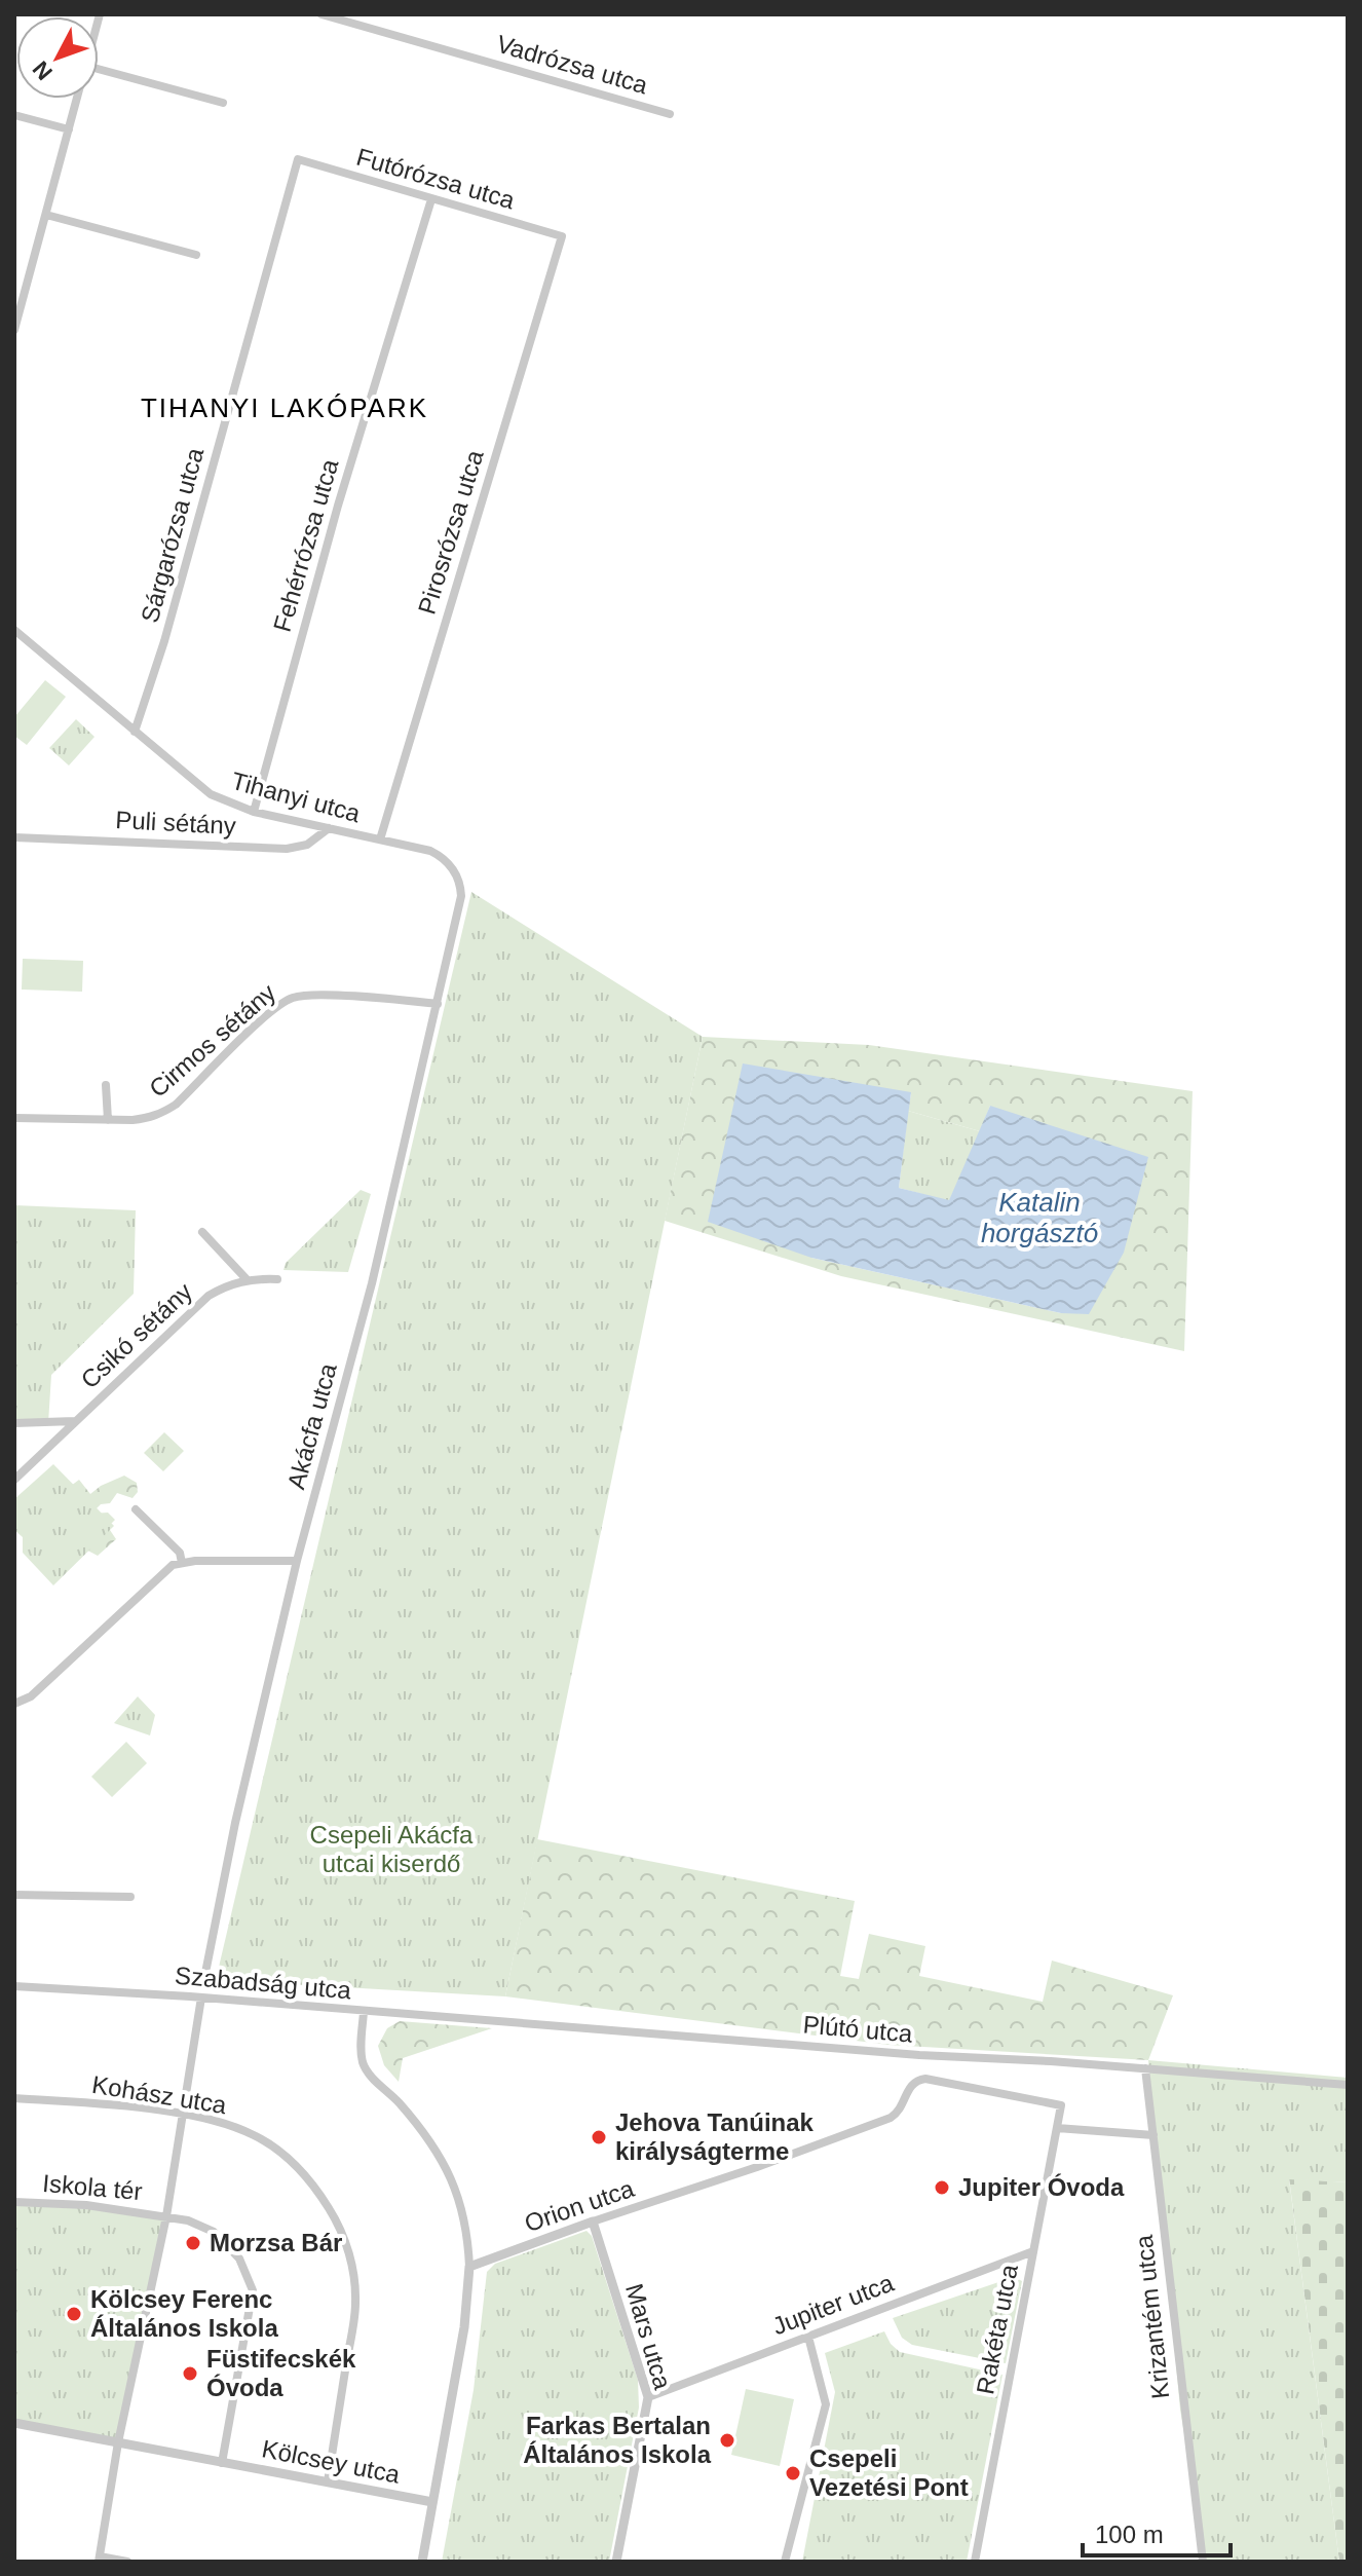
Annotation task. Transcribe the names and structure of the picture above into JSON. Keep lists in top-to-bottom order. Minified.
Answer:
{"streets":{"street":["Vadrózsa utca","Futórózsa utca","Pirosrózsa utca","Sárgarózsa utca","Fehérrózsa utca","Tihanyi utca","Puli sétány","Cirmos sétány","Csikó sétány","Akácfa utca","Szabadság utca","Plútó utca","Kohász utca","Iskola tér","Orion utca","Jupiter utca","Krizantém utca","Rakéta utca","Mars utca","Kölcsey utca"]},"crossings":[["Futórózsa utca","Pirosrózsa utca"],["Futórózsa utca","Sárgarózsa utca"],["Futórózsa utca","Fehérrózsa utca"],["Pirosrózsa utca","Tihanyi utca"],["Sárgarózsa utca","Tihanyi utca"],["Fehérrózsa utca","Tihanyi utca"],["Tihanyi utca","Puli sétány"],["Tihanyi utca","Akácfa utca"],["Cirmos sétány","Akácfa utca"],["Szabadság utca","Plútó utca"],["Szabadság utca","Orion utca"],["Szabadság utca","Kölcsey utca"],["Plútó utca","Krizantém utca"],["Kohász utca","Kölcsey utca"],["Iskola tér","Kölcsey utca"],["Orion utca","Rakéta utca"],["Orion utca","Mars utca"],["Jupiter utca","Rakéta utca"],["Jupiter utca","Mars utca"]],"districts":["TIHANYI LAKÓPARK"],"water":["Katalin horgásztó"],"parks":["Csepeli Akácfa utcai kiserdő"],"places":["Jehova Tanúinak királyságterme","Jupiter Óvoda","Morzsa Bár","Kölcsey Ferenc Általános Iskola","Füstifecskék Óvoda","Farkas Bertalan Általános Iskola","Csepeli Vezetési Pont"],"scale_bar":"100 m","north":"bottom left"}
